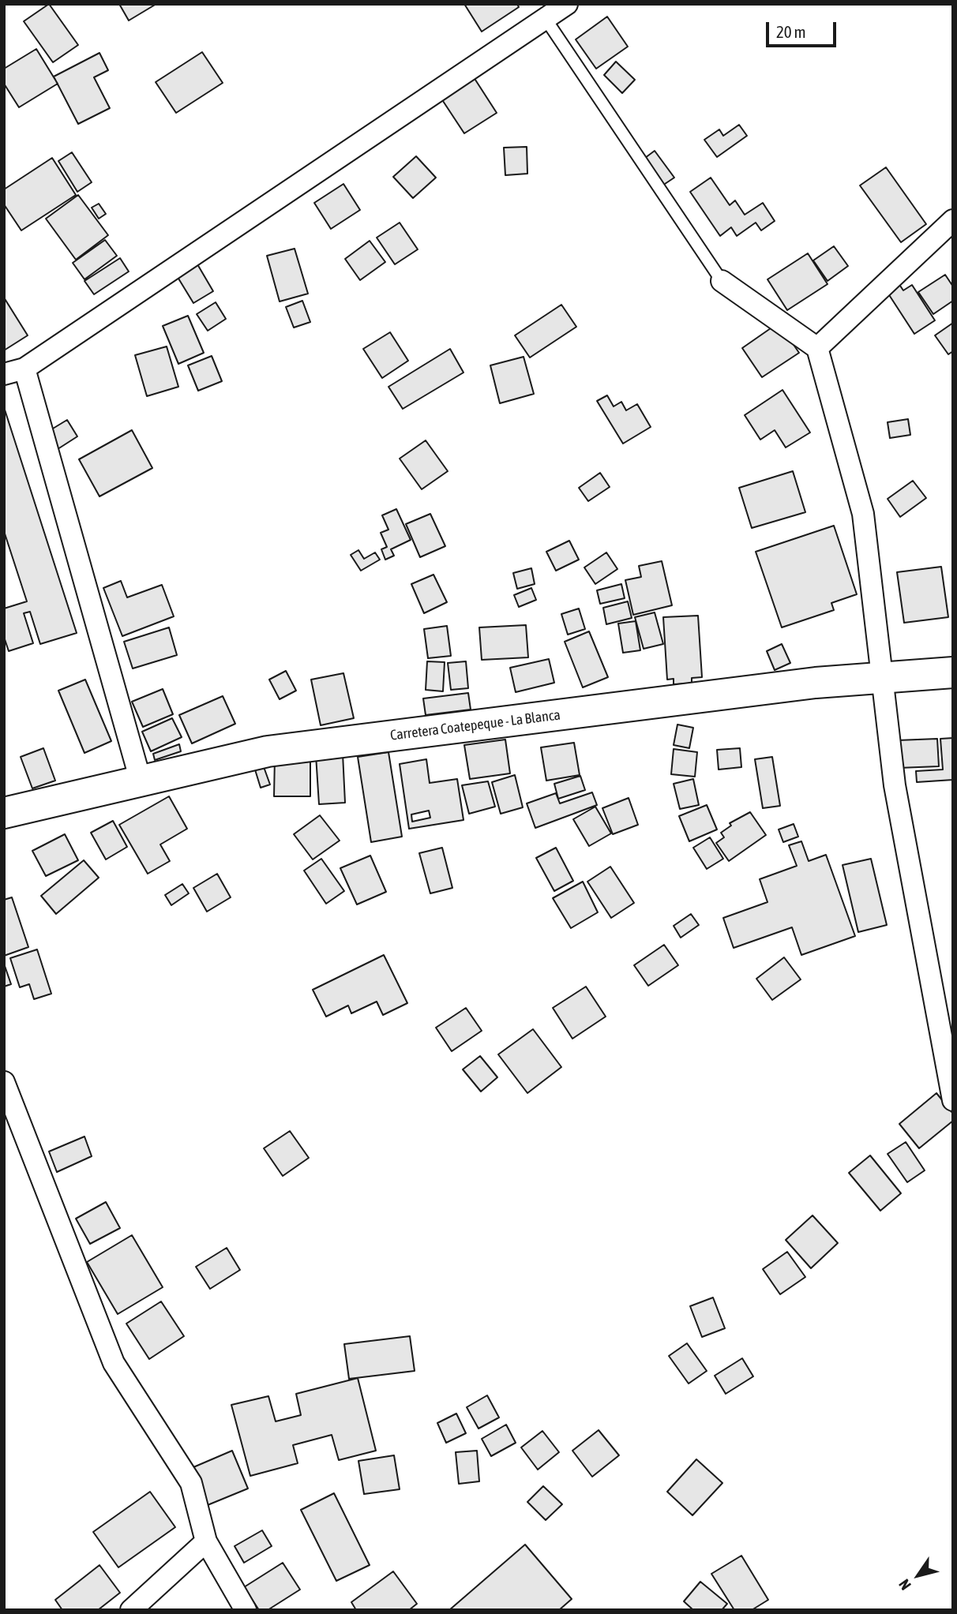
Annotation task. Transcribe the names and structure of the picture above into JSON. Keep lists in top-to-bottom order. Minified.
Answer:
{"streets":{"main road":["Carretera Coatepeque - La Blanca"]},"scale_bar":"20 m","north":"bottom left"}
